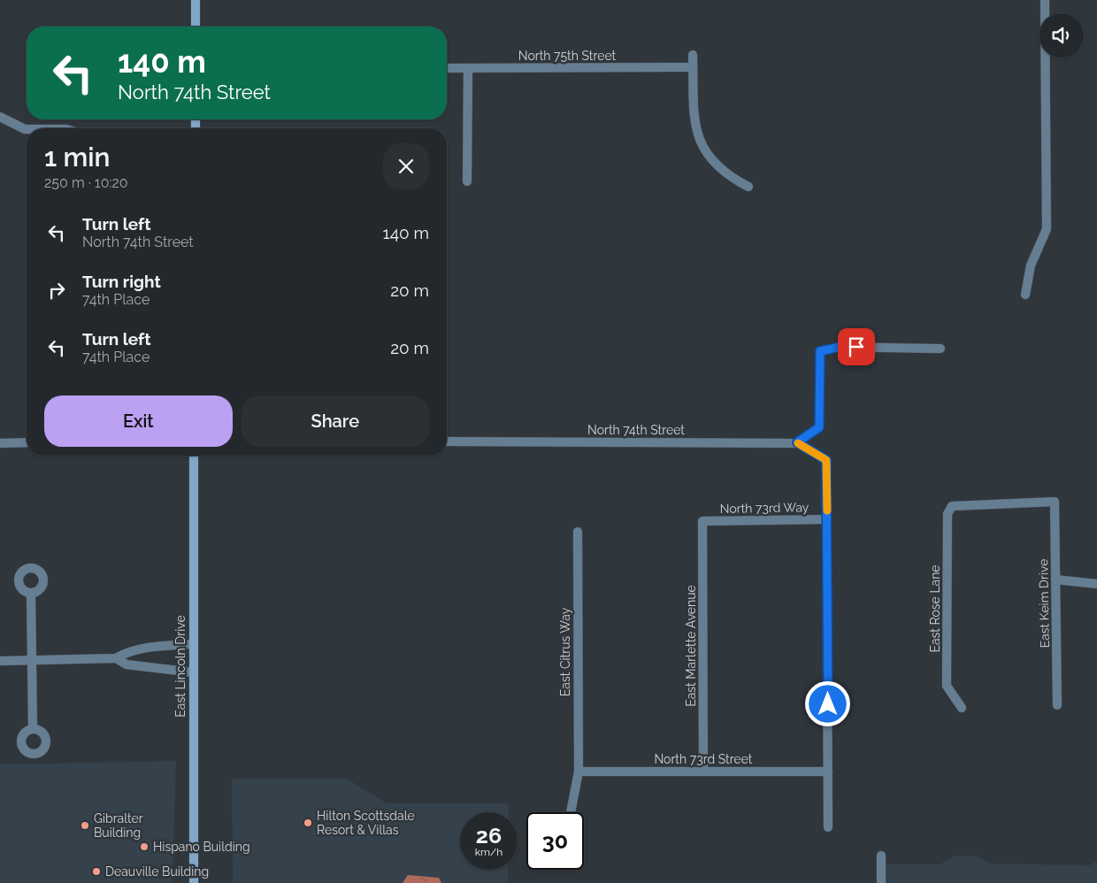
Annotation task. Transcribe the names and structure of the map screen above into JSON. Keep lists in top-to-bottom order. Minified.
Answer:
{"streets":{"main road":["East Lincoln Drive"],"street":["North 75th Street","North 74th Street","North 73rd Way","East Keim Drive","East Rose Lane","East Marlette Avenue","East Citrus Way","North 73rd Street"]},"crossings":[["North 73rd Way","East Marlette Avenue"],["East Keim Drive","East Rose Lane"],["East Marlette Avenue","North 73rd Street"],["East Citrus Way","North 73rd Street"]],"places":["Hilton Scottsdale Resort & Villas","Gibralter Building","Hispano Building","Deauville Building"],"page":{"turn":["140 m","North 74th Street"],"heading":["1 min","250 m · 10:20"],"list":[{"name":"Turn left","note":"North 74th Street","value":"140 m"},{"name":"Turn right","note":"74th Place","value":"20 m"},{"name":"Turn left","note":"74th Place","value":"20 m"}],"buttons":["Exit","Share"],"speed":"26 km/h","limit":"30"}}
